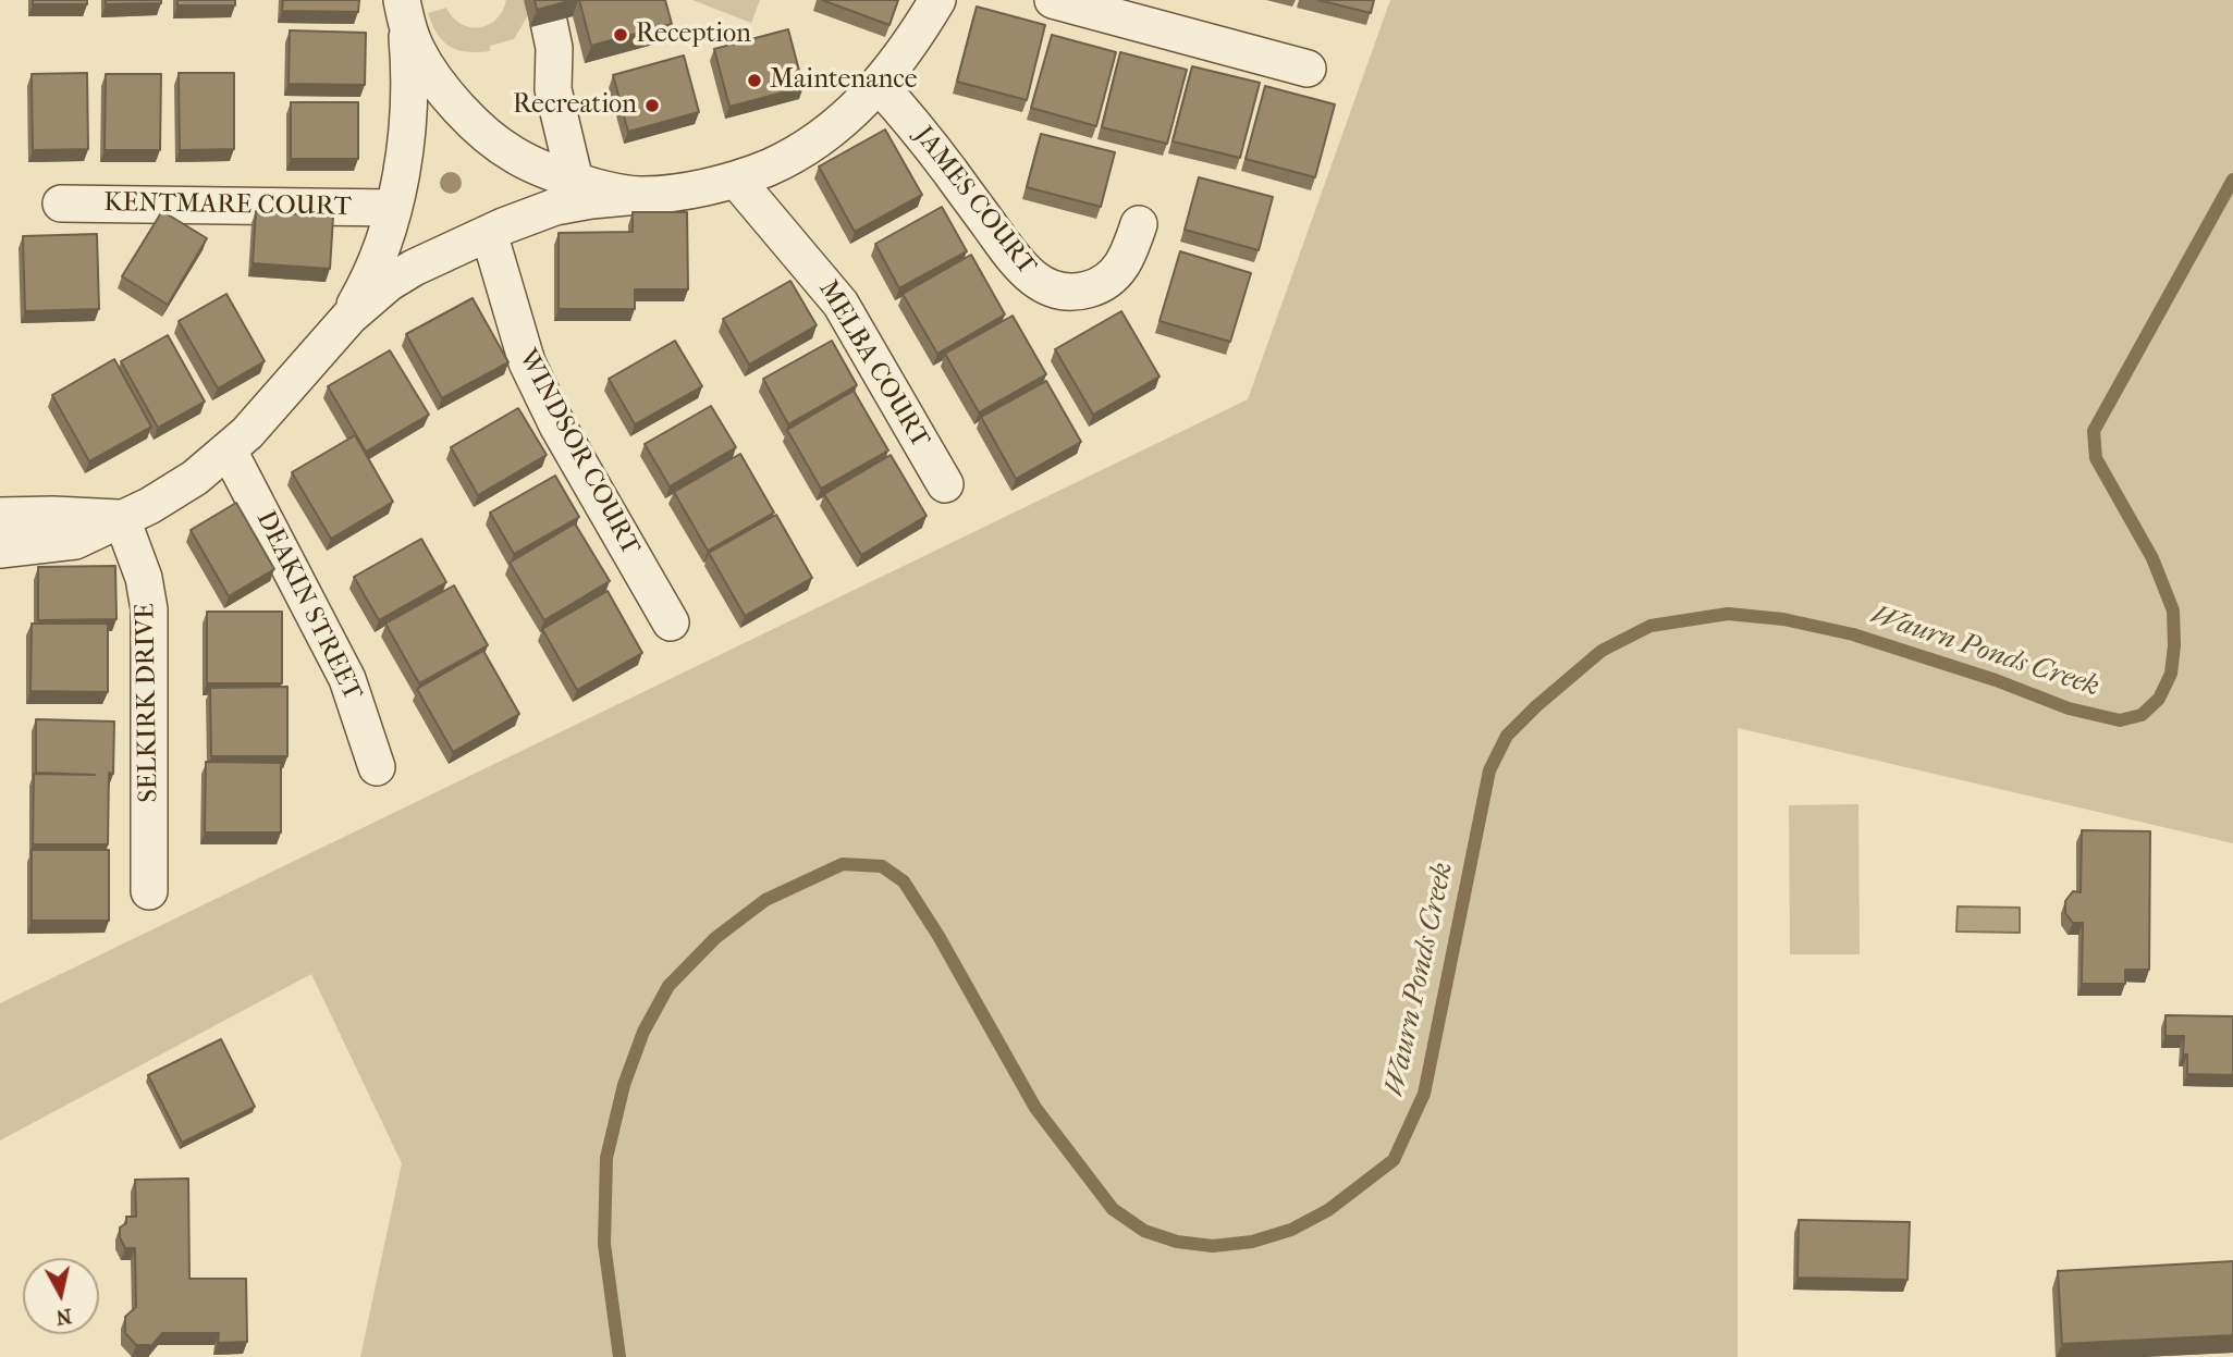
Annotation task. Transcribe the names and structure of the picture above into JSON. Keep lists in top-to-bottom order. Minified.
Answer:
{"streets":{"street":["JAMES COURT","KENTMARE COURT","MELBA COURT","WINDSOR COURT","DEAKIN STREET","SELKIRK DRIVE"]},"water":["Waurn Ponds Creek"],"places":["Reception","Maintenance","Recreation"],"north":"bottom"}
